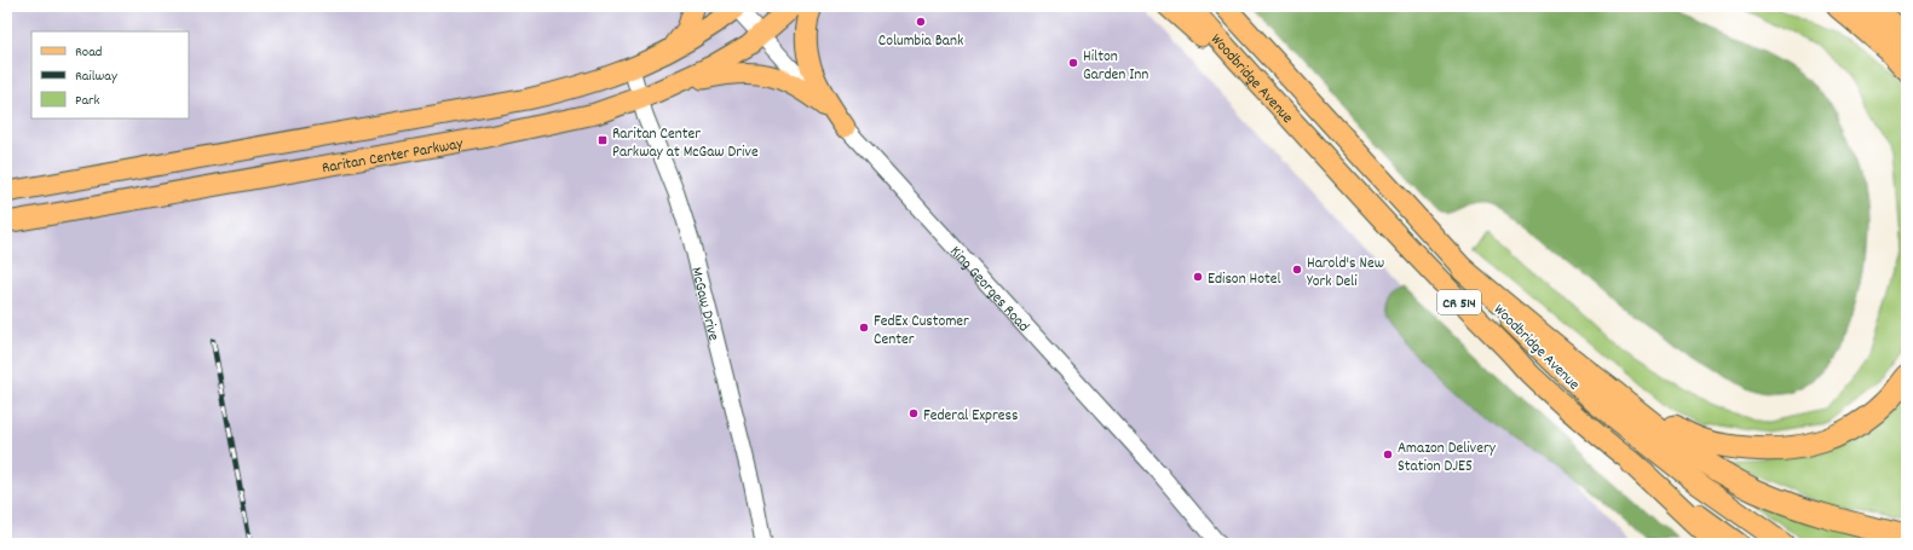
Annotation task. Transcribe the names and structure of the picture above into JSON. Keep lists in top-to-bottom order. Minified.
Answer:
{"streets":{"main road":["Woodbridge Avenue","Raritan Center Parkway","CR 514"],"street":["King Georges Road","McGaw Drive"]},"crossings":[["Raritan Center Parkway","King Georges Road"],["Raritan Center Parkway","McGaw Drive"]],"places":{"other":["Columbia Bank","Hilton Garden Inn","Harold's New York Deli","Edison Hotel","FedEx Customer Center","Federal Express","Amazon Delivery Station DJE5"],"transit":["Raritan Center Parkway at McGaw Drive"]},"legend":["Road","Railway","Park"]}
